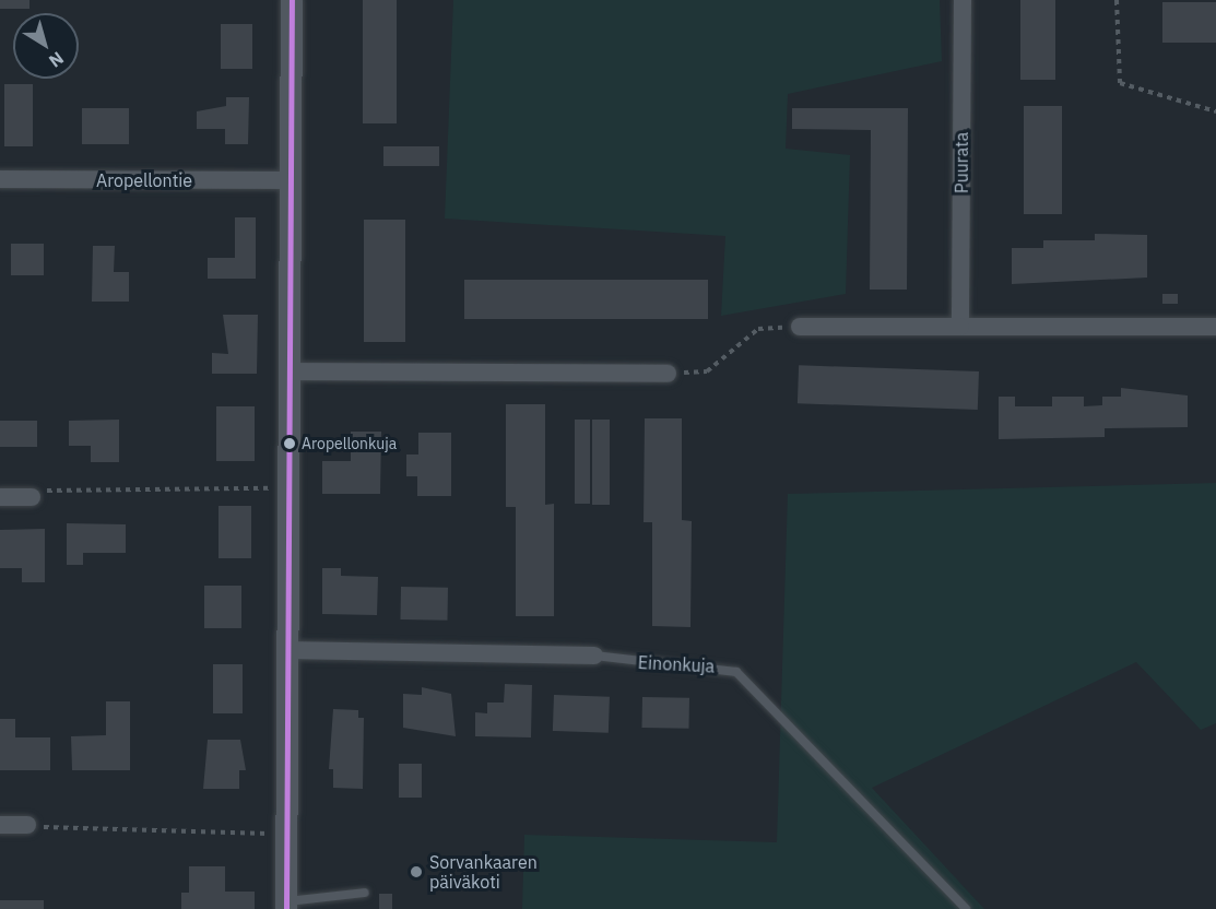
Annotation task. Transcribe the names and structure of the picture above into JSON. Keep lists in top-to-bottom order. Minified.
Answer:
{"streets":{"street":["Puurata","Aropellontie","Einonkuja"]},"places":["Aropellonkuja","Sorvankaaren päiväkoti"],"north":"bottom right"}
